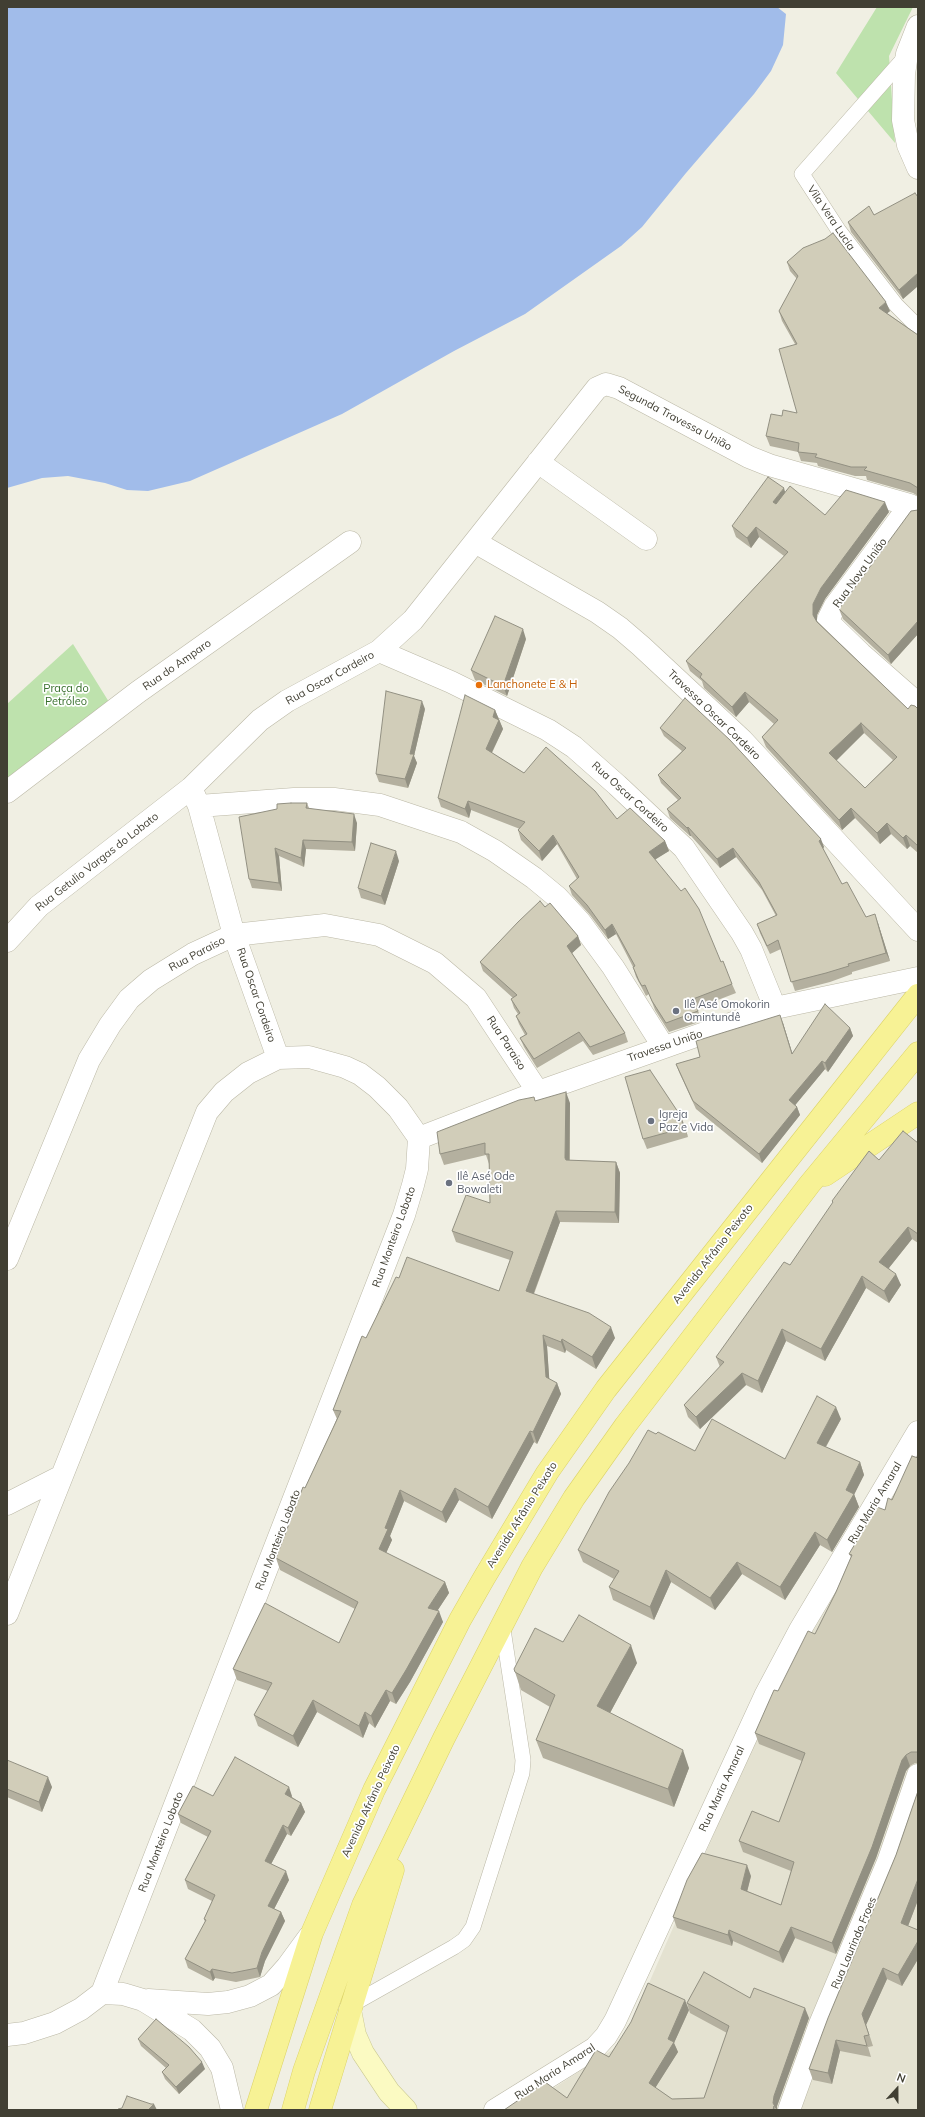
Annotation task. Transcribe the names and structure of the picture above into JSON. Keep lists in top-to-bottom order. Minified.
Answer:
{"streets":{"main road":["Avenida Afrânio Peixoto"],"street":["Segunda Travessa União","Rua Nova União","Rua do Amparo","Rua Oscar Cordeiro","Travessa Oscar Cordeiro","Rua Getulio Vargas do Lobato","Rua Paraiso","Travessa União","Rua Monteiro Lobato","Rua Maria Amaral","Rua Laurindo Froes"],"lane":["Vila Vera Lucia"]},"crossings":[["Segunda Travessa União","Rua Nova União"],["Segunda Travessa União","Rua Oscar Cordeiro"],["Segunda Travessa União","Travessa Oscar Cordeiro"],["Rua Oscar Cordeiro","Rua Getulio Vargas do Lobato"],["Rua Oscar Cordeiro","Rua Paraiso"],["Rua Oscar Cordeiro","Travessa União"],["Rua Paraiso","Travessa União"],["Travessa União","Rua Monteiro Lobato"]],"parks":["Praça do Petróleo"],"places":["Lanchonete E & H","Ilê Asé Omokorin Omintundê","Igreja Paz e Vida","Ilê Asé Ode Bowaleti"],"north":"top"}
